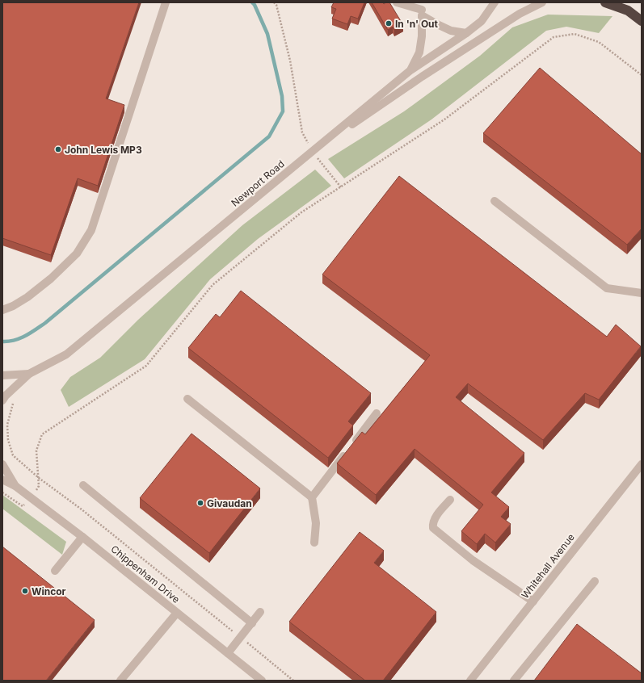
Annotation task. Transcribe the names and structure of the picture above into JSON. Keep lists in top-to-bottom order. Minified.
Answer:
{"streets":{"street":["Newport Road","Whitehall Avenue","Chippenham Drive"]},"places":["In 'n' Out","John Lewis MP3","Givaudan","Wincor"]}
